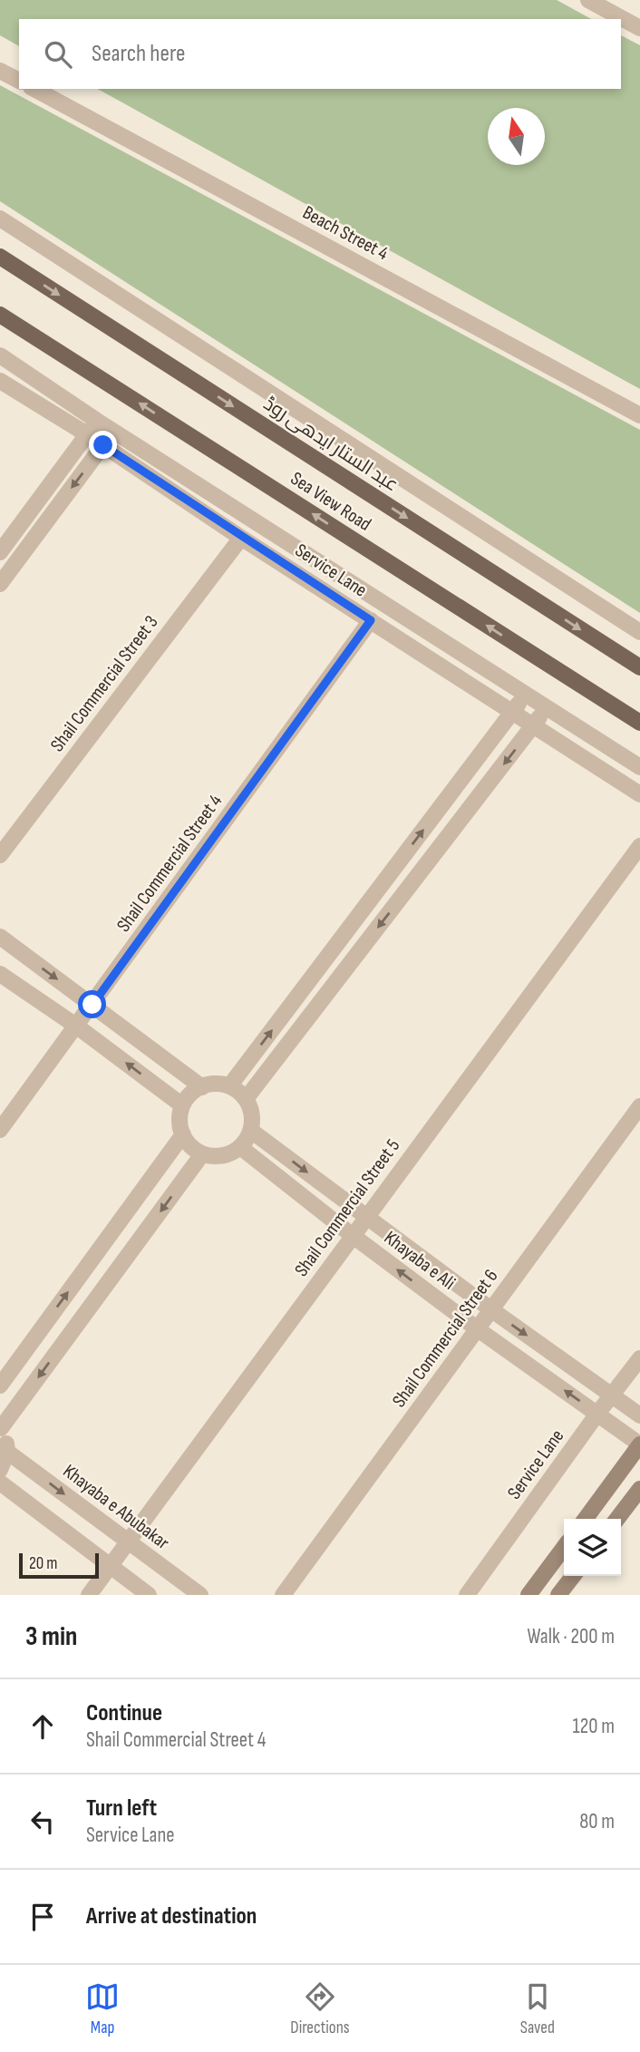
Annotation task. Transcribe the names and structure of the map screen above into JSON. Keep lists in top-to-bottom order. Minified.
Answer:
{"streets":{"main road":["عبد الستار ایدھی روڈ","Sea View Road"],"street":["Beach Street 4","Service Lane","Shail Commercial Street 3","Shail Commercial Street 4","Shail Commercial Street 5","Khayaba e Ali","Shail Commercial Street 6","Khayaba e Abubakar"]},"crossings":[["Service Lane","Shail Commercial Street 3"],["Service Lane","Shail Commercial Street 4"],["Service Lane","Khayaba e Ali"],["Shail Commercial Street 5","Khayaba e Ali"],["Shail Commercial Street 5","Khayaba e Abubakar"],["Khayaba e Ali","Shail Commercial Street 6"]],"one_way":["عبد الستار ایدھی روڈ","Sea View Road"],"scale_bar":"20 m","north":"top","page":{"search":"Search here","scale":"20 m","heading":["3 min","Walk · 200 m"],"list":[["Continue","Shail Commercial Street 4","120 m"],["Turn left","Service Lane","80 m"],"Arrive at destination"],"nav":["Map","Directions","Saved"]}}
